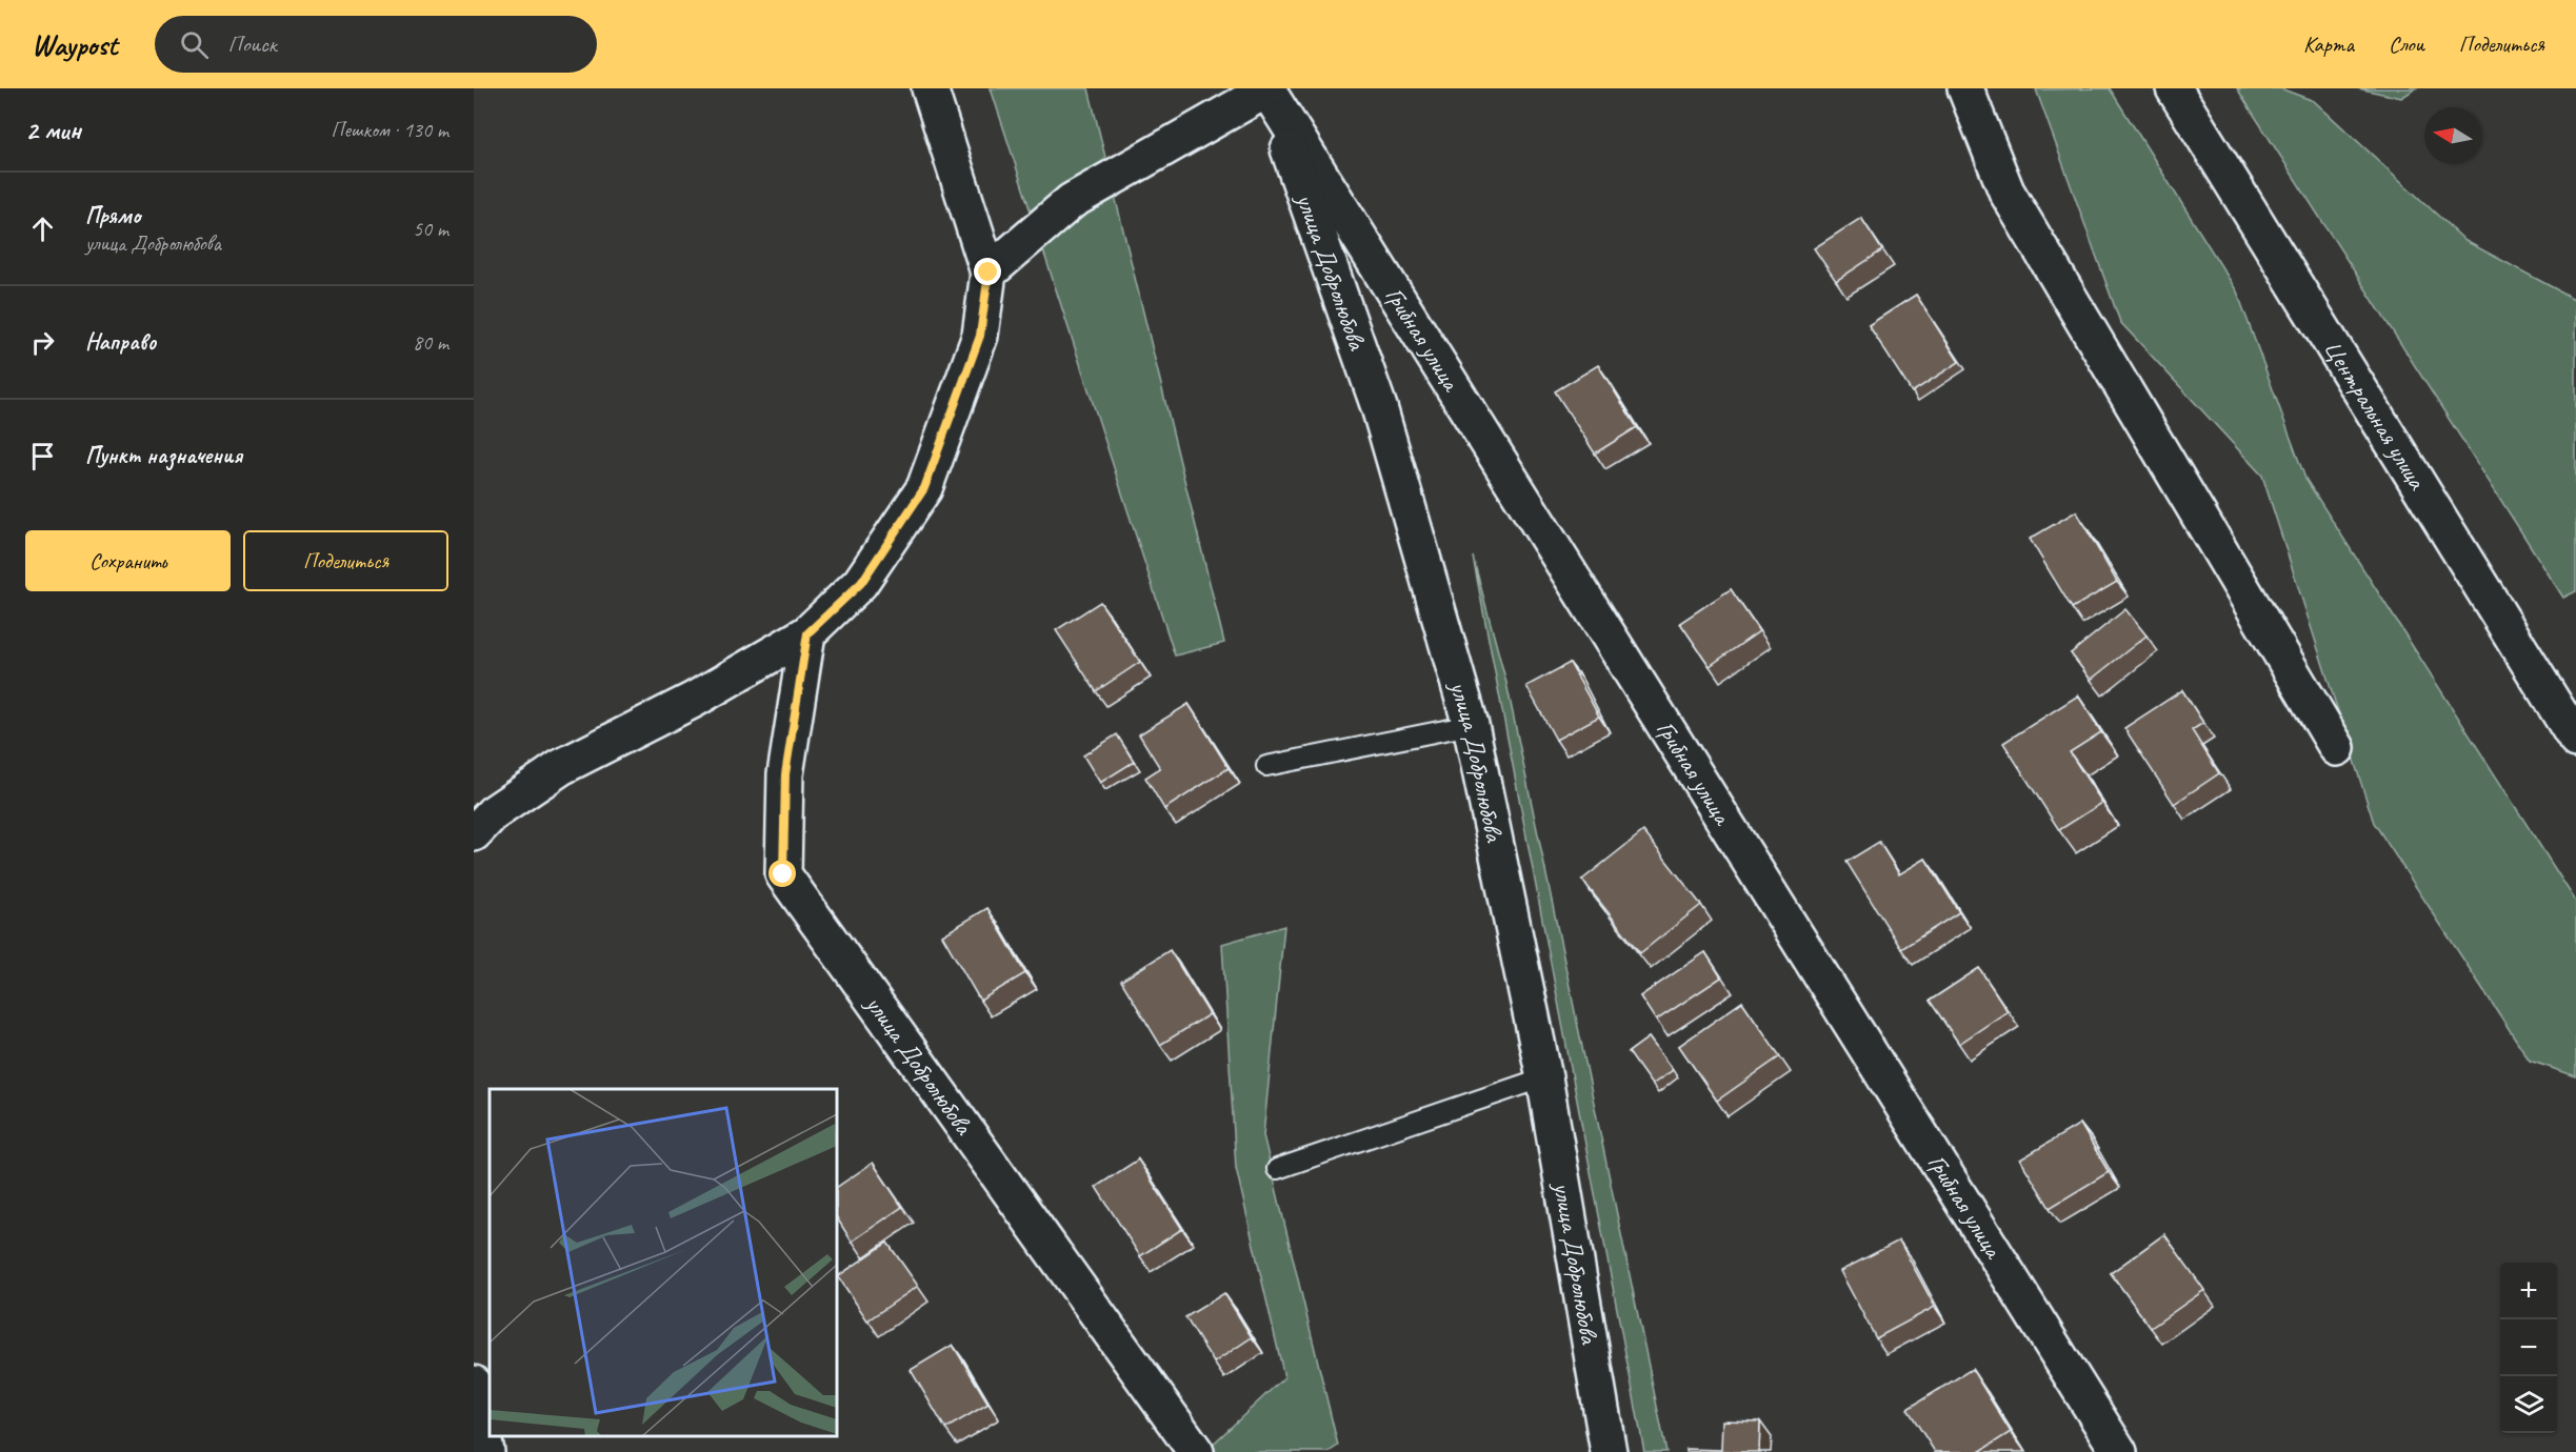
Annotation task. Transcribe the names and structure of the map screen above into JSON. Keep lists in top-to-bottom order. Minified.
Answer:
{"streets":{"street":["улица Добролюбова","Грибная улица","Центральная улица"]},"crossings":[["улица Добролюбова","Грибная улица"]],"north":"left","page":{"header":"Waypost","search":"Поиск","nav":["Карта","Слои","Поделиться"],"heading":["2 мин","Пешком · 130 m"],"list":[["Прямо","улица Добролюбова","50 m"],["Направо","80 m"],"Пункт назначения"],"buttons":["Сохранить","Поделиться"],"map_buttons":["+","−"]}}
